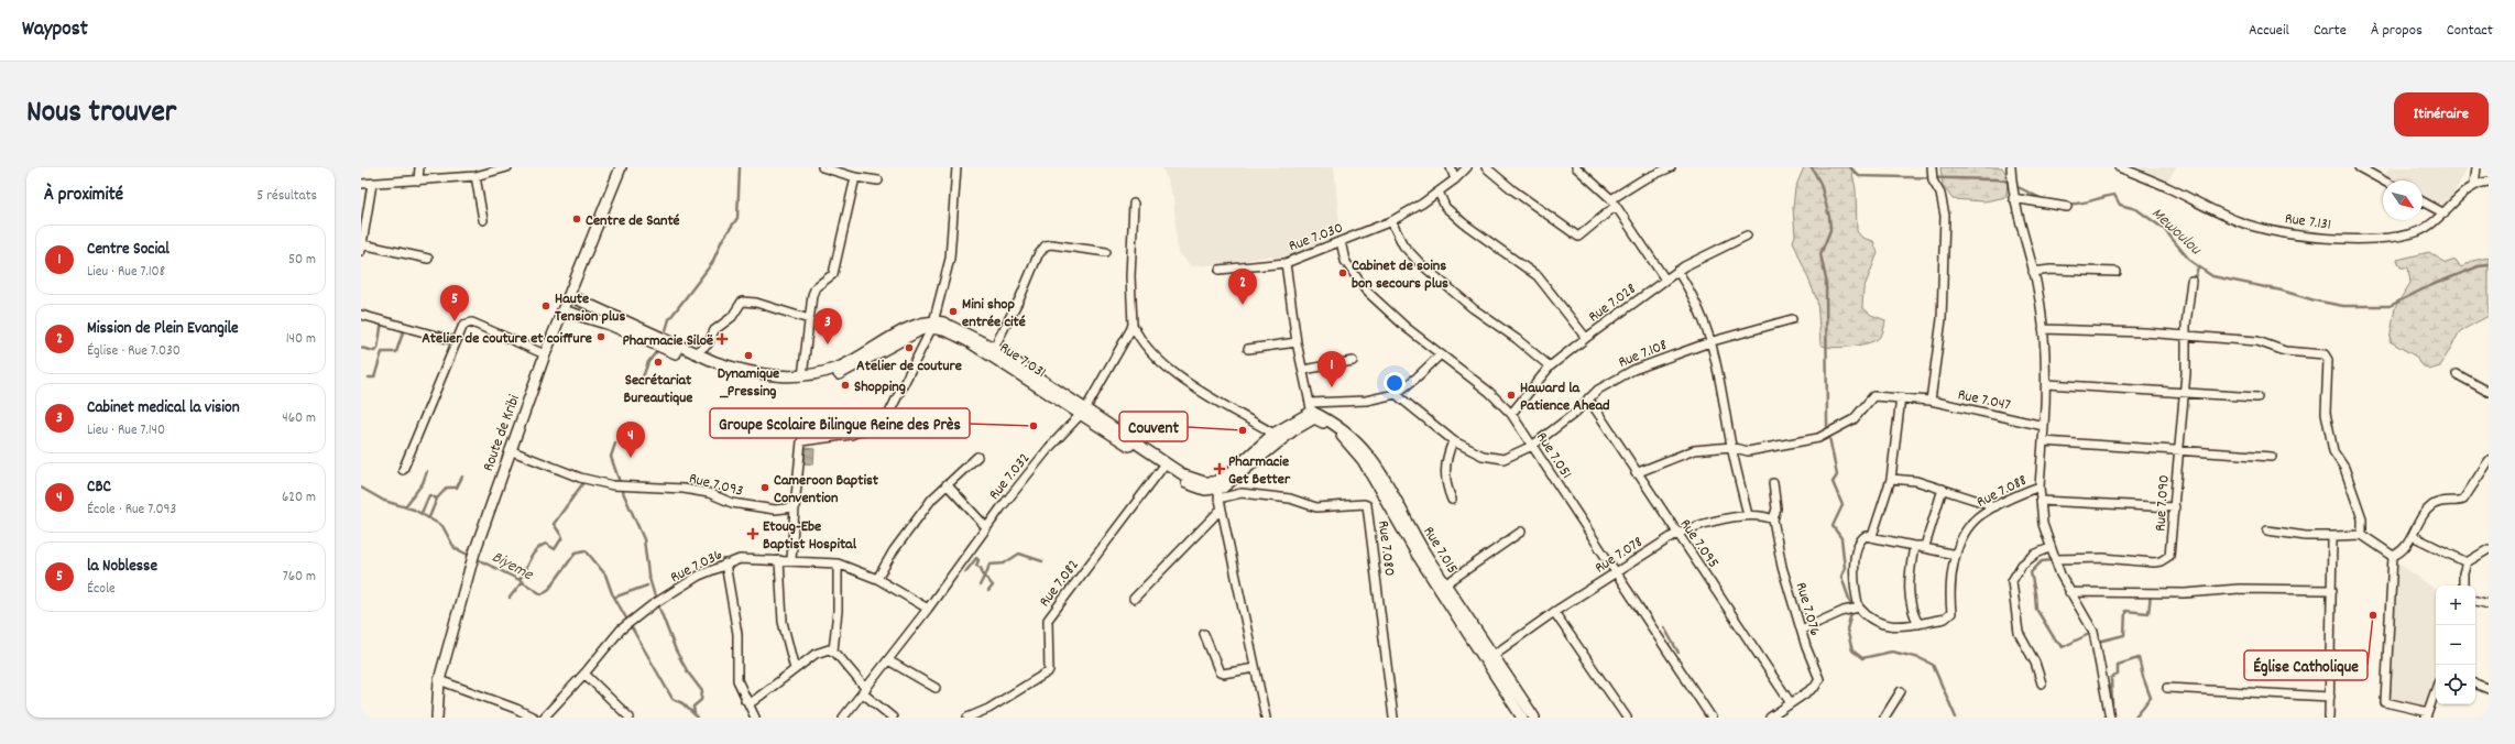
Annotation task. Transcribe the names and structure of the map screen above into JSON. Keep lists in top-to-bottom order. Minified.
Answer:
{"streets":{"main road":["Rue 7.031","Route de Kribi","Rue 7.015"],"street":["Rue 7.131","Rue 7.030","Rue 7.028","Rue 7.108","Rue 7.047","Rue 7.051","Rue 7.032","Rue 7.093","Rue 7.088","Rue 7.090","Rue 7.095","Rue 7.080","Rue 7.078","Rue 7.036","Rue 7.082","Rue 7.076"]},"crossings":[["Rue 7.030","Rue 7.031"],["Rue 7.030","Rue 7.051"],["Rue 7.030","Rue 7.015"],["Rue 7.028","Rue 7.051"],["Rue 7.108","Rue 7.051"],["Rue 7.108","Rue 7.095"],["Rue 7.031","Rue 7.032"],["Rue 7.031","Rue 7.080"],["Rue 7.031","Rue 7.015"],["Rue 7.031","Rue 7.082"],["Rue 7.047","Rue 7.095"],["Route de Kribi","Rue 7.093"],["Rue 7.051","Rue 7.078"],["Rue 7.032","Rue 7.036"],["Rue 7.095","Rue 7.078"],["Rue 7.095","Rue 7.076"],["Rue 7.015","Rue 7.078"],["Rue 7.078","Rue 7.076"]],"water":["Mewoulou","Biyeme"],"places":{"other":["Centre de Santé","Cabinet de soins bon secours plus","Haute Tension plus","Mini shop entrée cité","Atelier de couture et coiffure","Atelier de couture","Dynamique _Pressing","Secrétariat Bureautique","Shopping","Haward la Patience Ahead","Groupe Scolaire Bilingue Reine des Près","Couvent","Cameroon Baptist Convention","Église Catholique"],"health":["Pharmacie Siloë","Pharmacie Get Better","Etoug-Ebe Baptist Hospital"]},"north":"bottom right","page":{"header":"Waypost","nav":["Accueil","Carte","À propos","Contact"],"title":"Nous trouver","buttons":"Itinéraire","heading":["À proximité","5 résultats"],"list":[{"mark":"1","name":"Centre Social","note":"Lieu · Rue 7.108","value":"50 m"},{"mark":"2","name":"Mission de Plein Evangile","note":"Église · Rue 7.030","value":"140 m"},{"mark":"3","name":"Cabinet medical la vision","note":"Lieu · Rue 7.140","value":"460 m"},{"mark":"4","name":"CBC","note":"École · Rue 7.093","value":"620 m"},{"mark":"5","name":"la Noblesse","note":"École","value":"760 m"}],"pins":["2","5","3","1","4"],"map_buttons":["+","−"]}}
